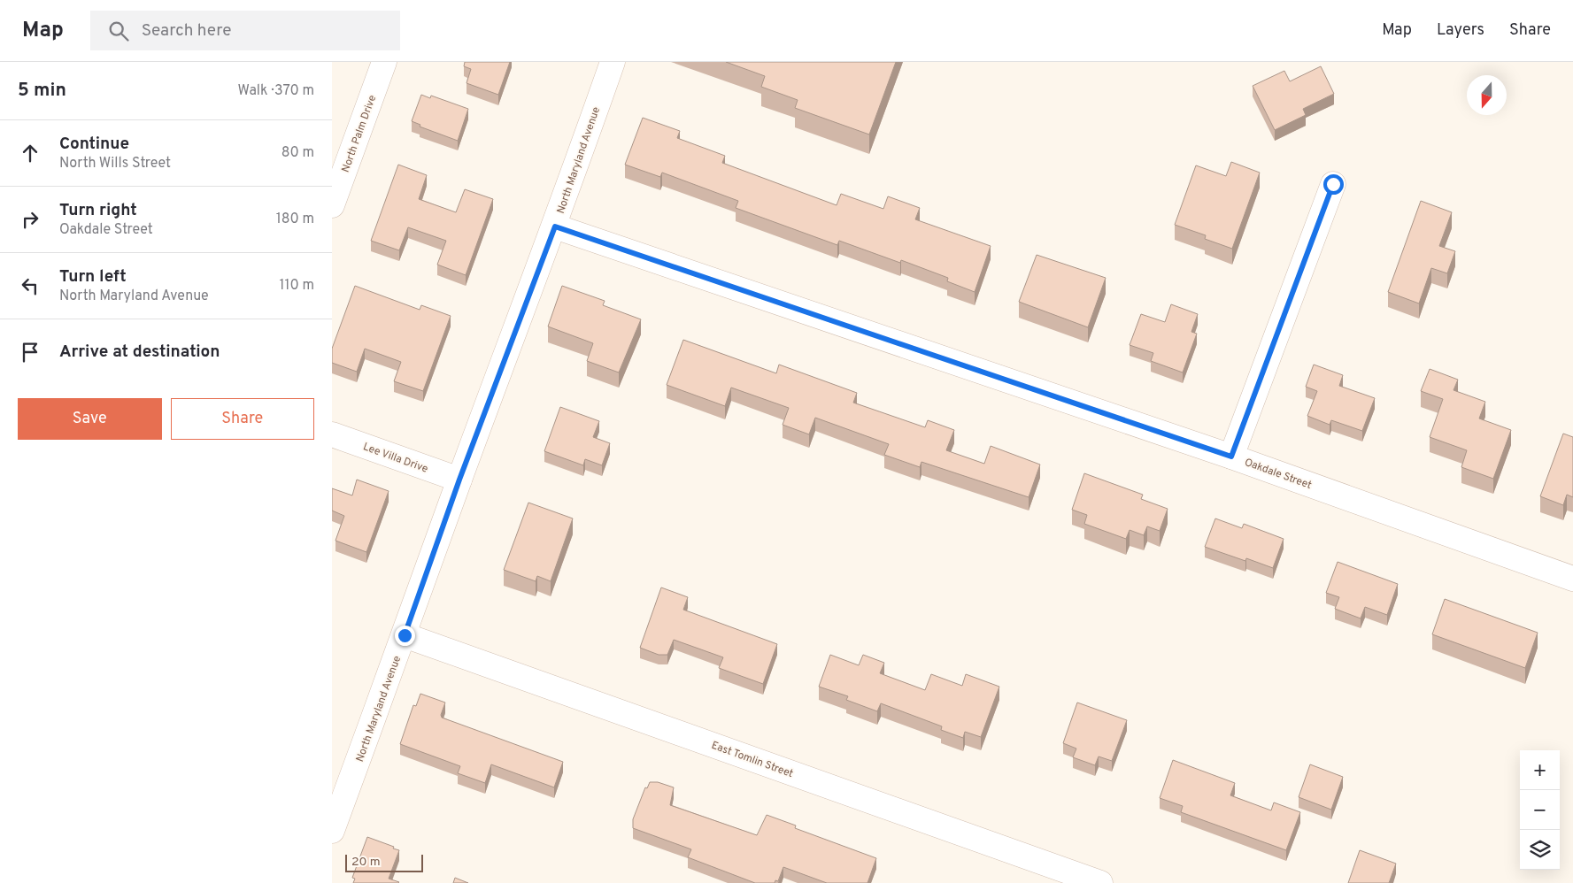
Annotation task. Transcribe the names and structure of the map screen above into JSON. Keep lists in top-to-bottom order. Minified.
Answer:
{"streets":{"street":["North Palm Drive","North Maryland Avenue","Lee Villa Drive","Oakdale Street","East Tomlin Street"]},"crossings":[["North Maryland Avenue","Lee Villa Drive"],["North Maryland Avenue","Oakdale Street"],["North Maryland Avenue","East Tomlin Street"]],"scale_bar":"20 m","north":"bottom","page":{"header":"Map","search":"Search here","nav":["Map","Layers","Share"],"heading":["5 min","Walk · 370 m"],"list":[["Continue","North Wills Street","80 m"],["Turn right","Oakdale Street","180 m"],["Turn left","North Maryland Avenue","110 m"],"Arrive at destination"],"buttons":["Save","Share"],"map_buttons":["+","−"],"scale":"20 m"}}
